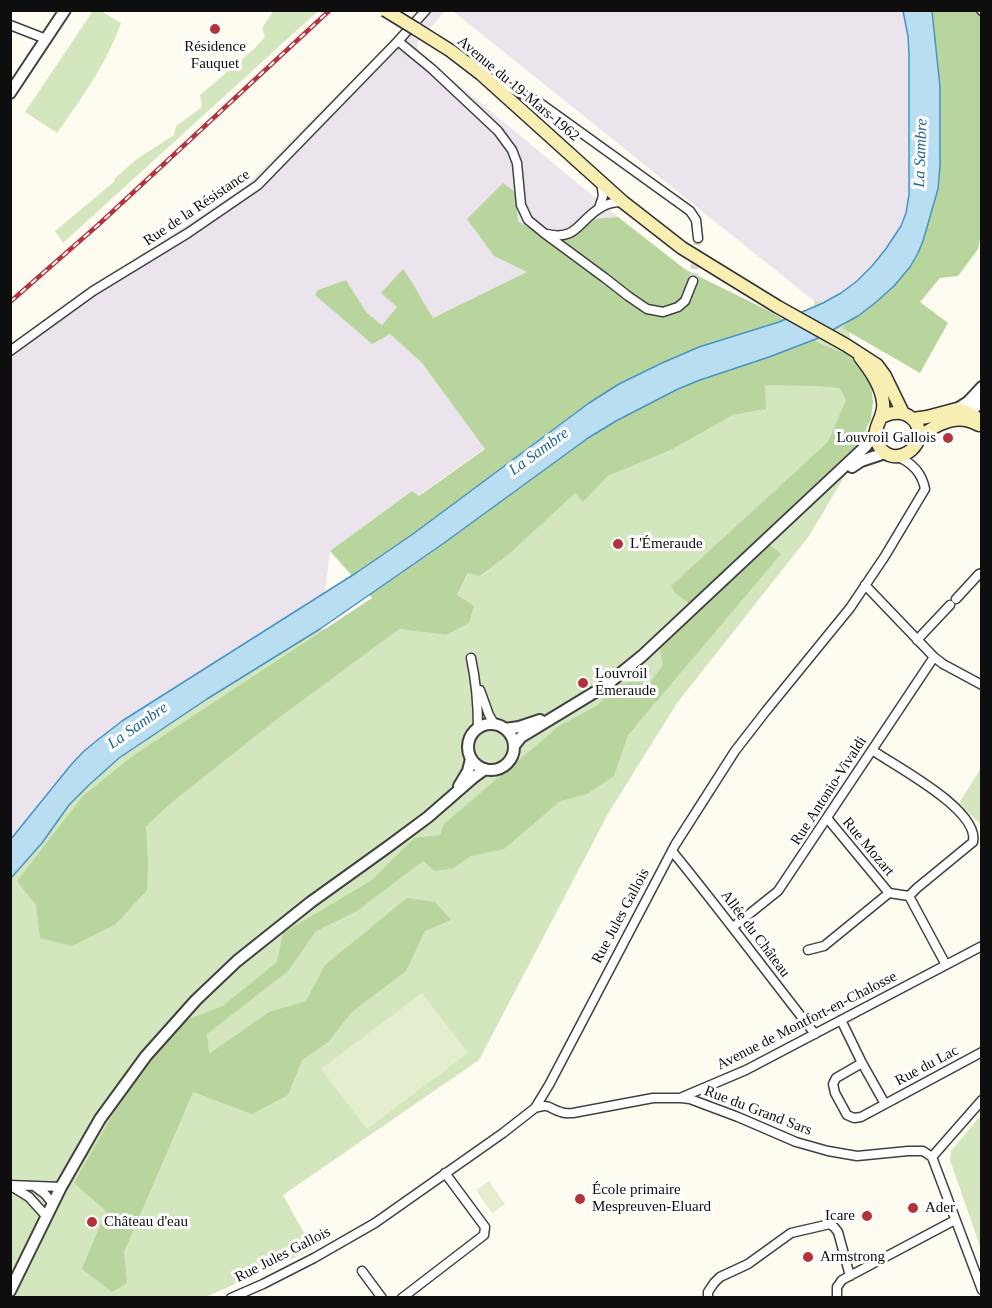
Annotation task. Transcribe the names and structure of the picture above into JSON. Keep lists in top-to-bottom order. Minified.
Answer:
{"streets":{"main road":["Avenue du 19-Mars-1962"],"street":["Rue de la Résistance","Rue Antonio-Vivaldi","Rue Mozart","Rue Jules Gallois","Allée du Château","Avenue de Montfort-en-Chalosse","Rue du Lac","Rue du Grand Sars"]},"crossings":[["Rue Antonio-Vivaldi","Rue Mozart"],["Rue Antonio-Vivaldi","Allée du Château"],["Rue Jules Gallois","Allée du Château"],["Rue Jules Gallois","Avenue de Montfort-en-Chalosse"],["Allée du Château","Avenue de Montfort-en-Chalosse"],["Avenue de Montfort-en-Chalosse","Rue du Lac"],["Avenue de Montfort-en-Chalosse","Rue du Grand Sars"]],"water":["La Sambre"],"places":["Résidence Fauquet","Louvroil Gallois","L'Émeraude","Louvroil Emeraude","École primaire Mespreuven-Eluard","Ader","Icare","Château d'eau","Armstrong"]}
